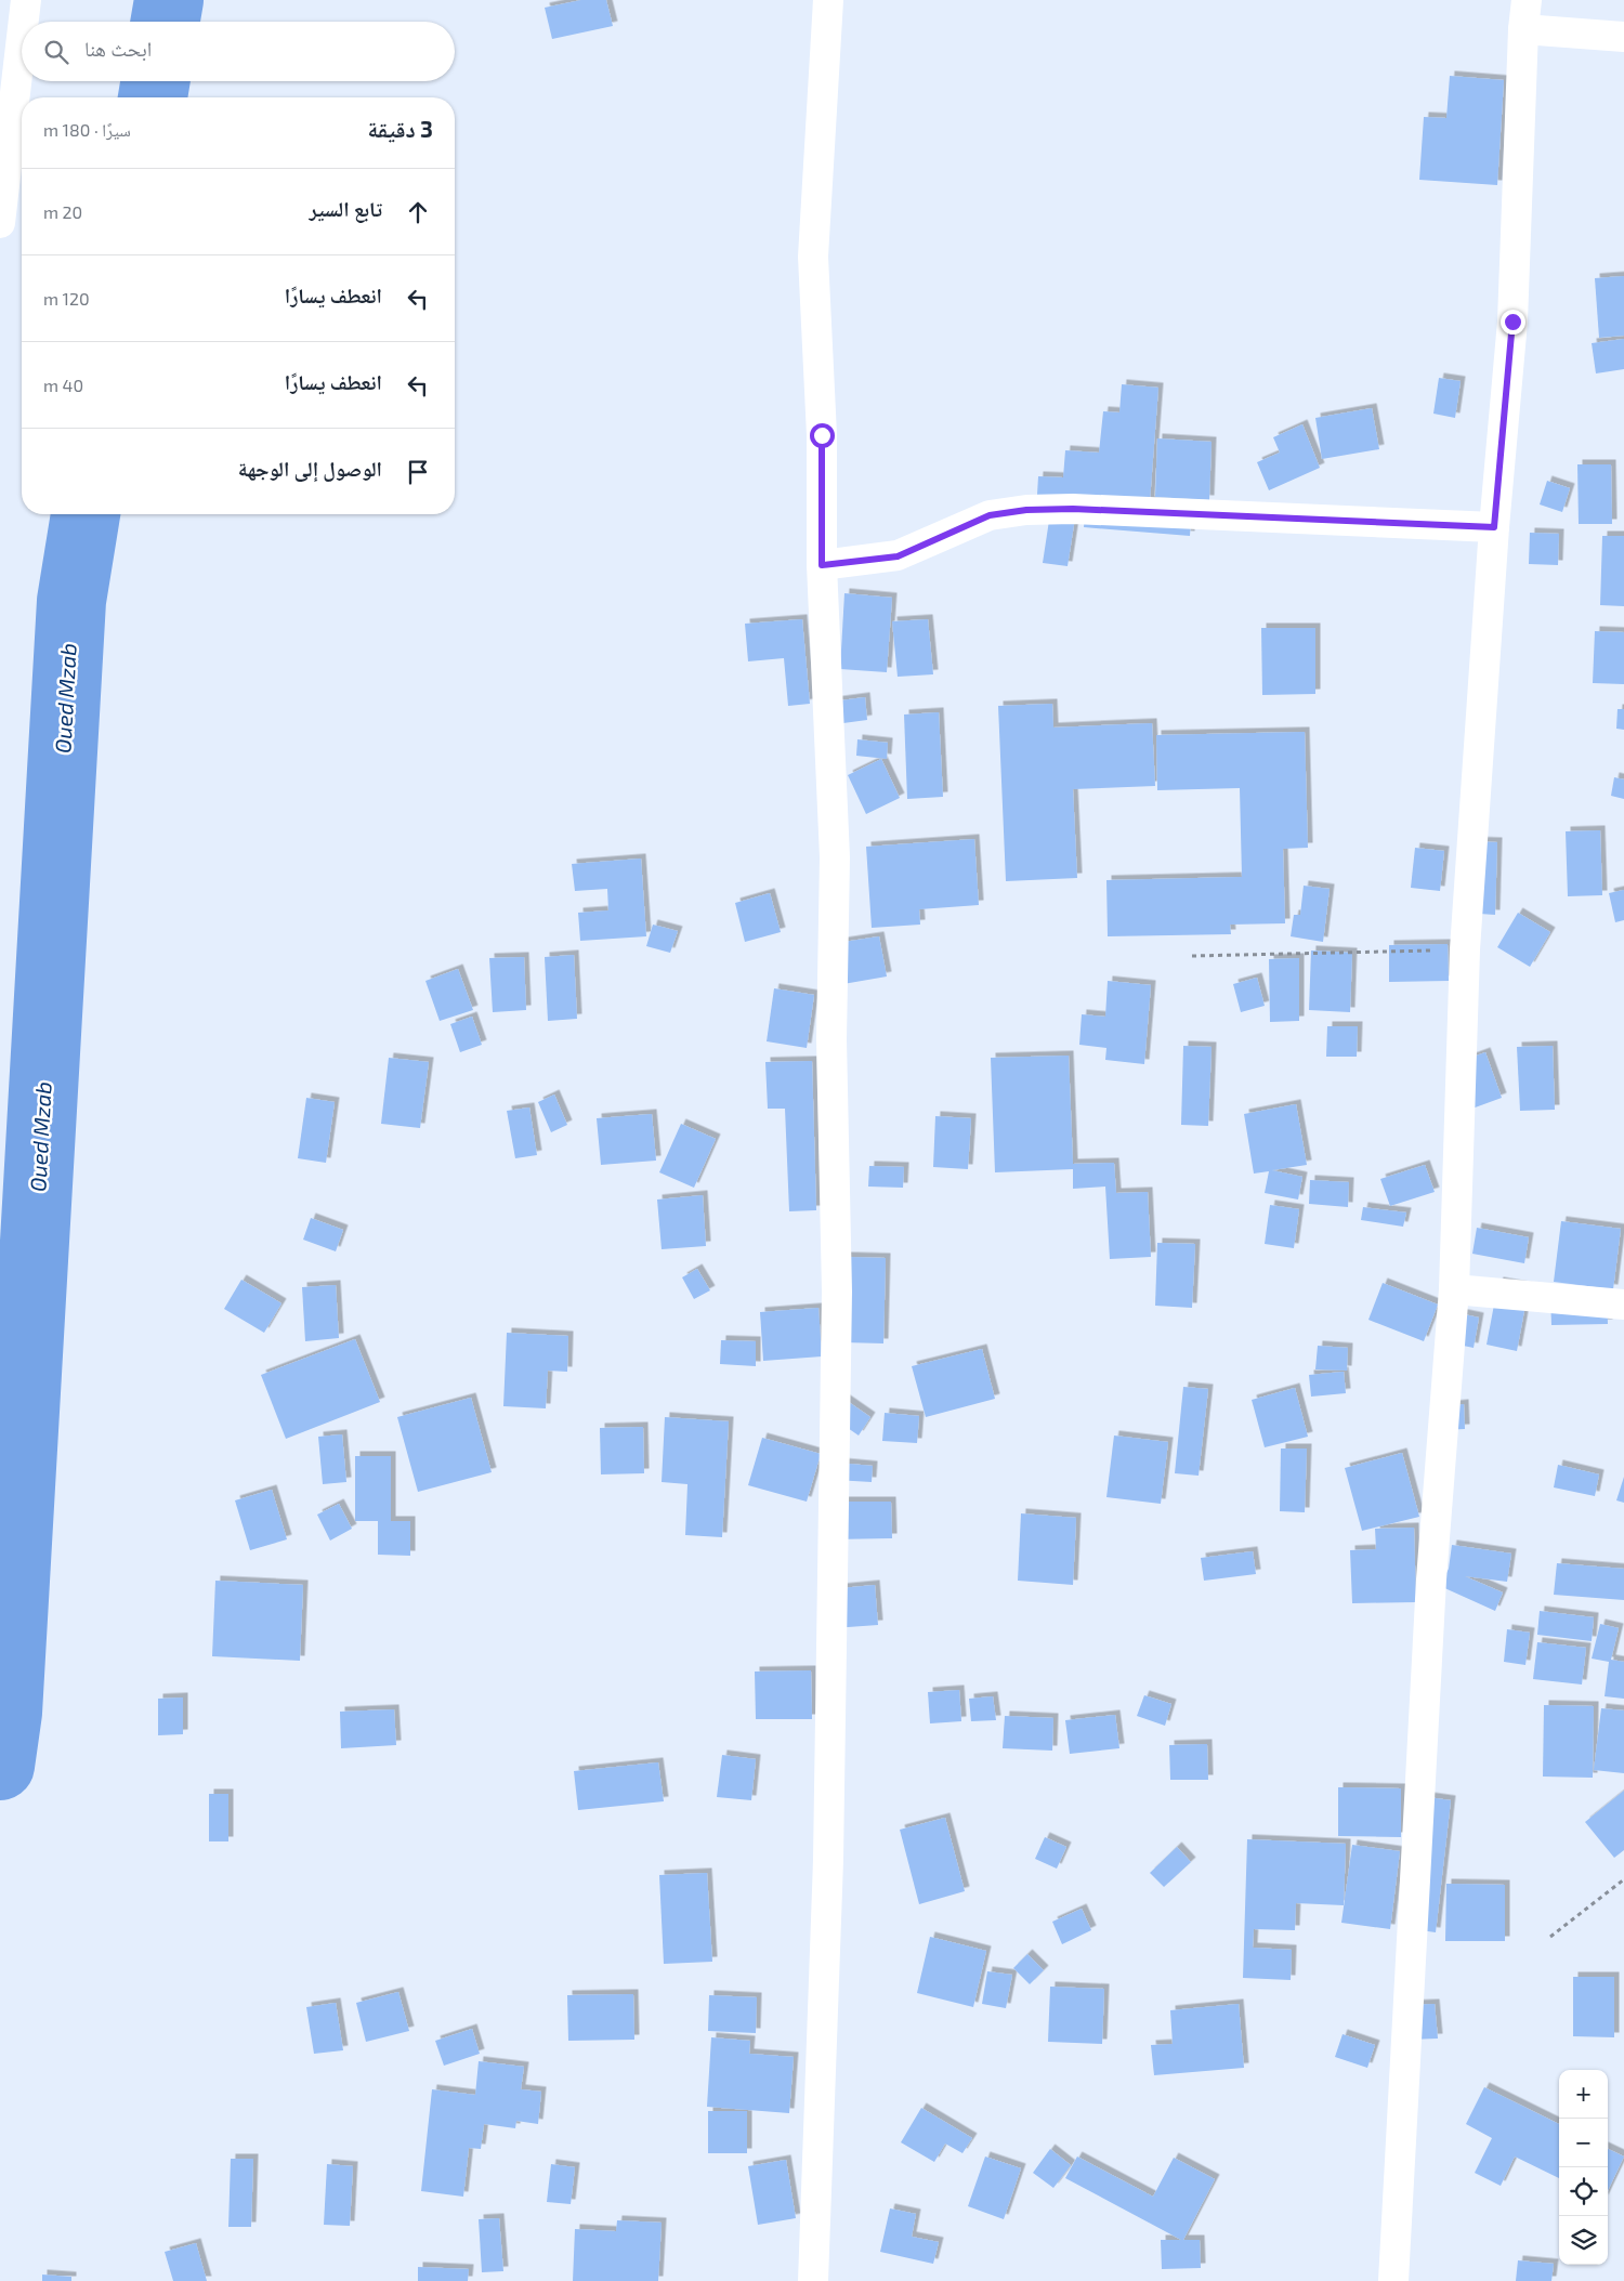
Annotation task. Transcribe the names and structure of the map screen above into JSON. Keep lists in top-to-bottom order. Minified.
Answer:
{"water":["Oued Mzab"],"page":{"search":"ابحث هنا","heading":["3 دقيقة","سيرًا · 180 m"],"list":[["تابع السير","20 m"],["انعطف يسارًا","120 m"],["انعطف يسارًا","40 m"],"الوصول إلى الوجهة"],"map_buttons":["+","−"]}}
